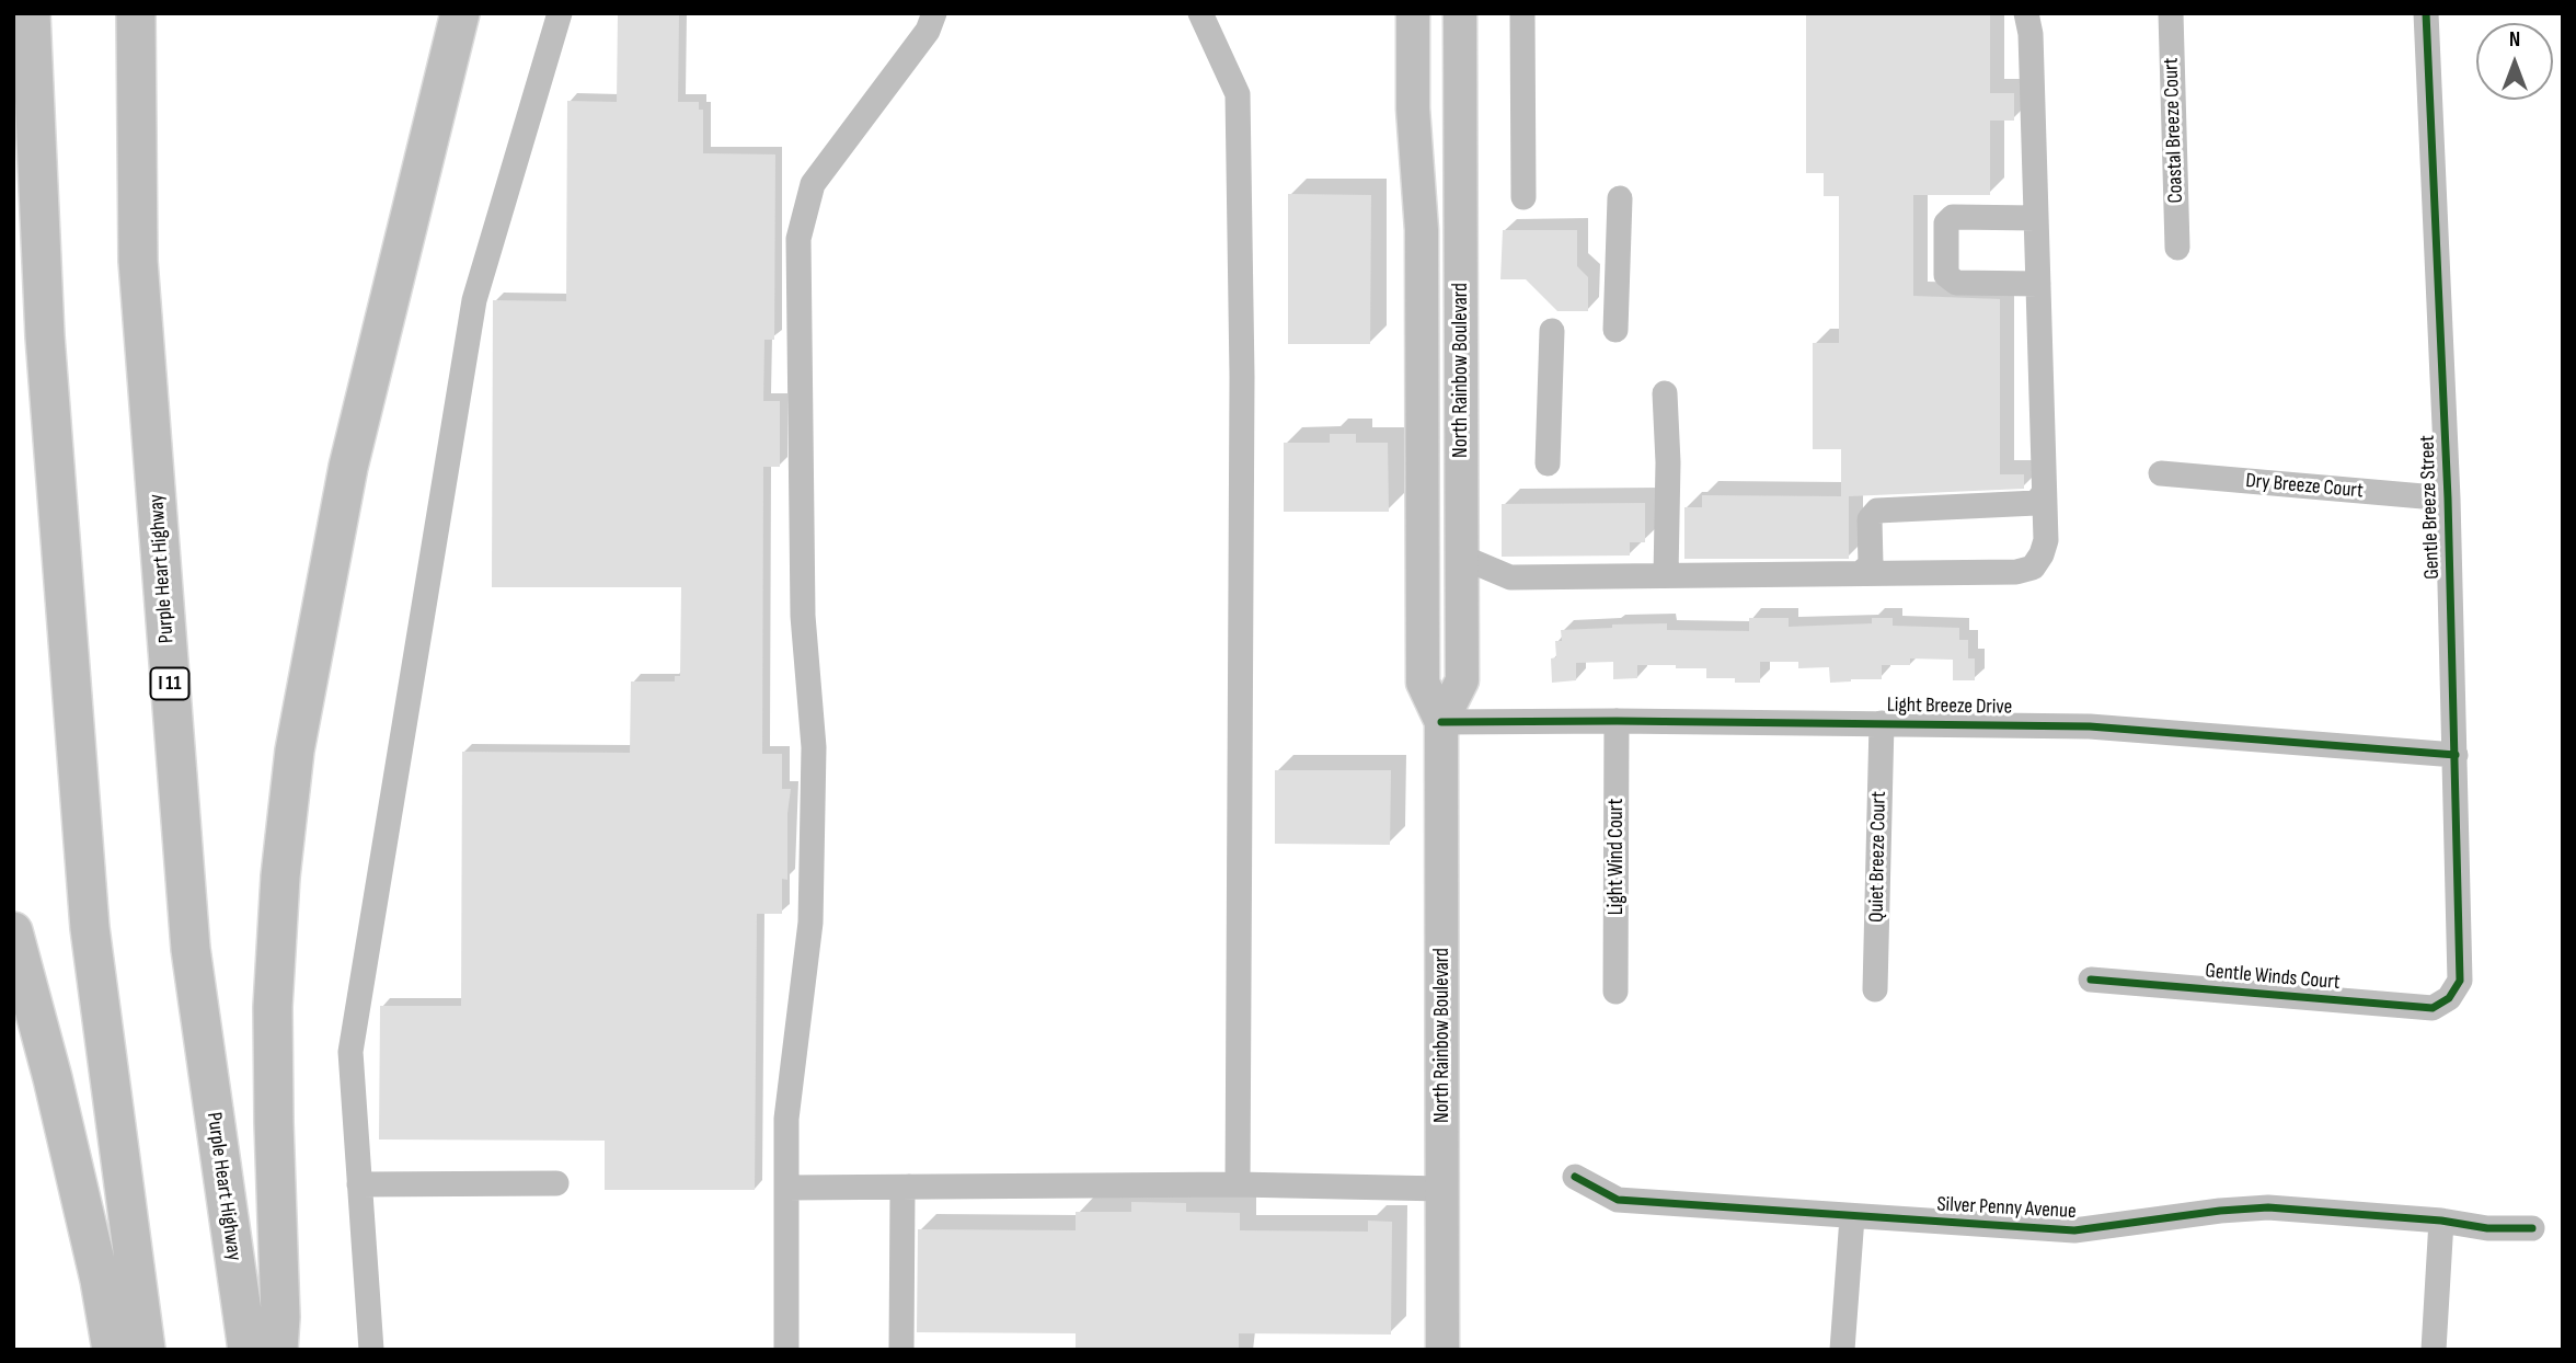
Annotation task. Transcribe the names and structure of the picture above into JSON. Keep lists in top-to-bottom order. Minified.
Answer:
{"streets":{"highway":["Purple Heart Highway","I 11"],"main road":["North Rainbow Boulevard"],"street":["Coastal Breeze Court","Dry Breeze Court","Gentle Breeze Street","Light Breeze Drive","Light Wind Court","Quiet Breeze Court","Gentle Winds Court","Silver Penny Avenue"]},"crossings":[["North Rainbow Boulevard","Light Breeze Drive"],["Dry Breeze Court","Gentle Breeze Street"],["Gentle Breeze Street","Light Breeze Drive"],["Gentle Breeze Street","Gentle Winds Court"],["Light Breeze Drive","Light Wind Court"],["Light Breeze Drive","Quiet Breeze Court"]],"north":"top"}
